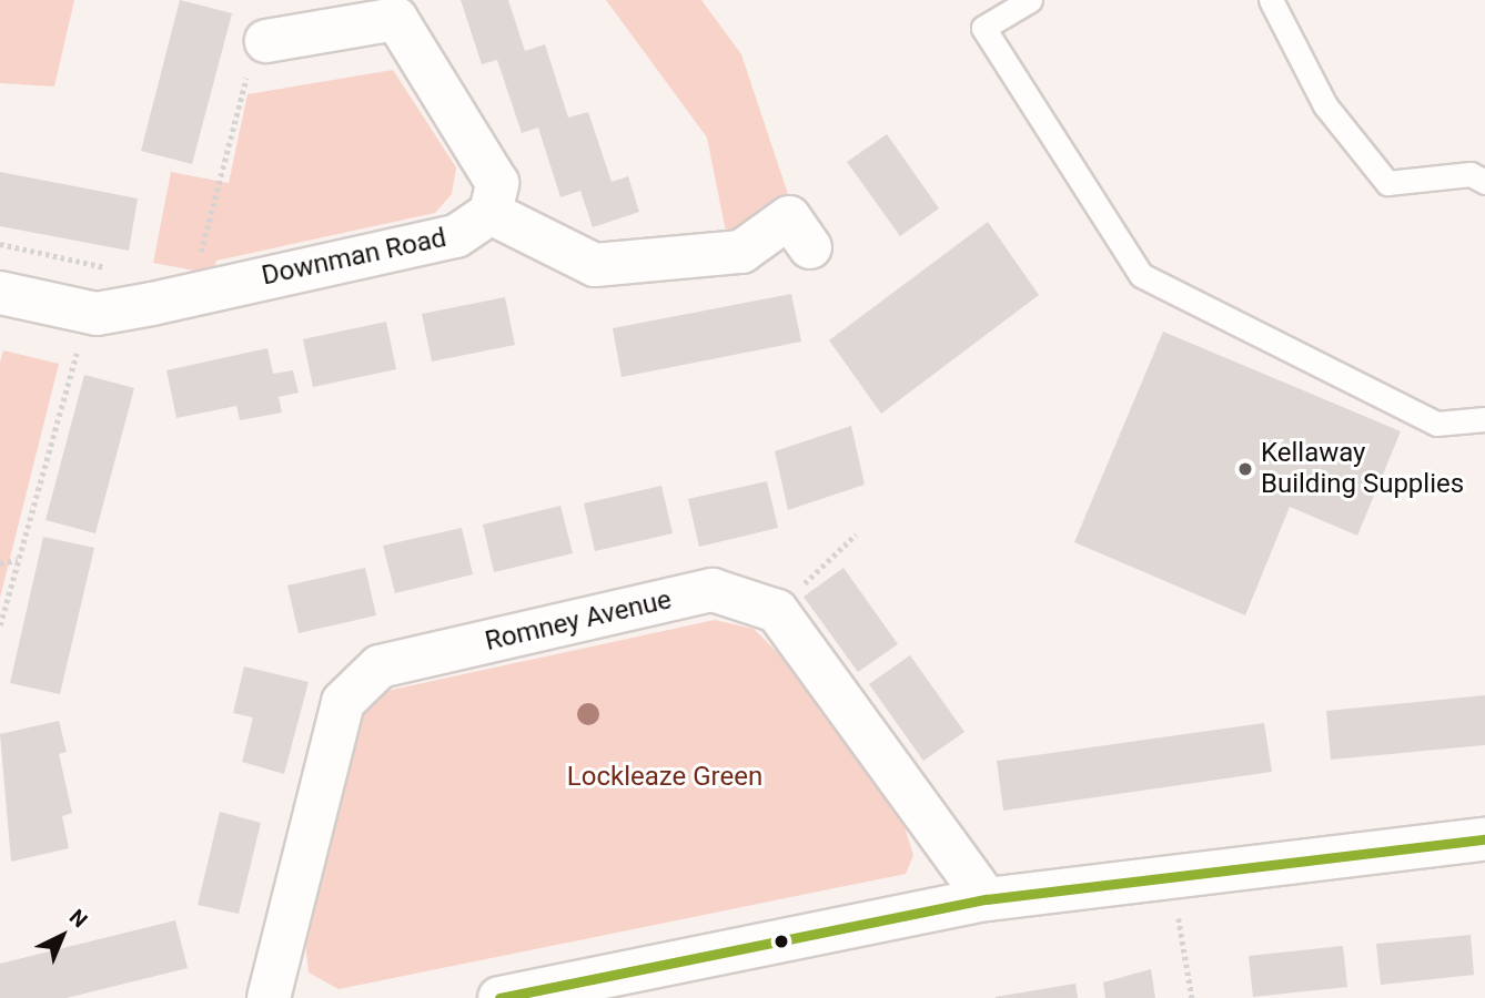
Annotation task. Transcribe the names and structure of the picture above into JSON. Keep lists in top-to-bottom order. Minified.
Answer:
{"streets":{"street":["Downman Road","Romney Avenue"]},"parks":["Lockleaze Green"],"places":["Kellaway Building Supplies"],"north":"top right"}
